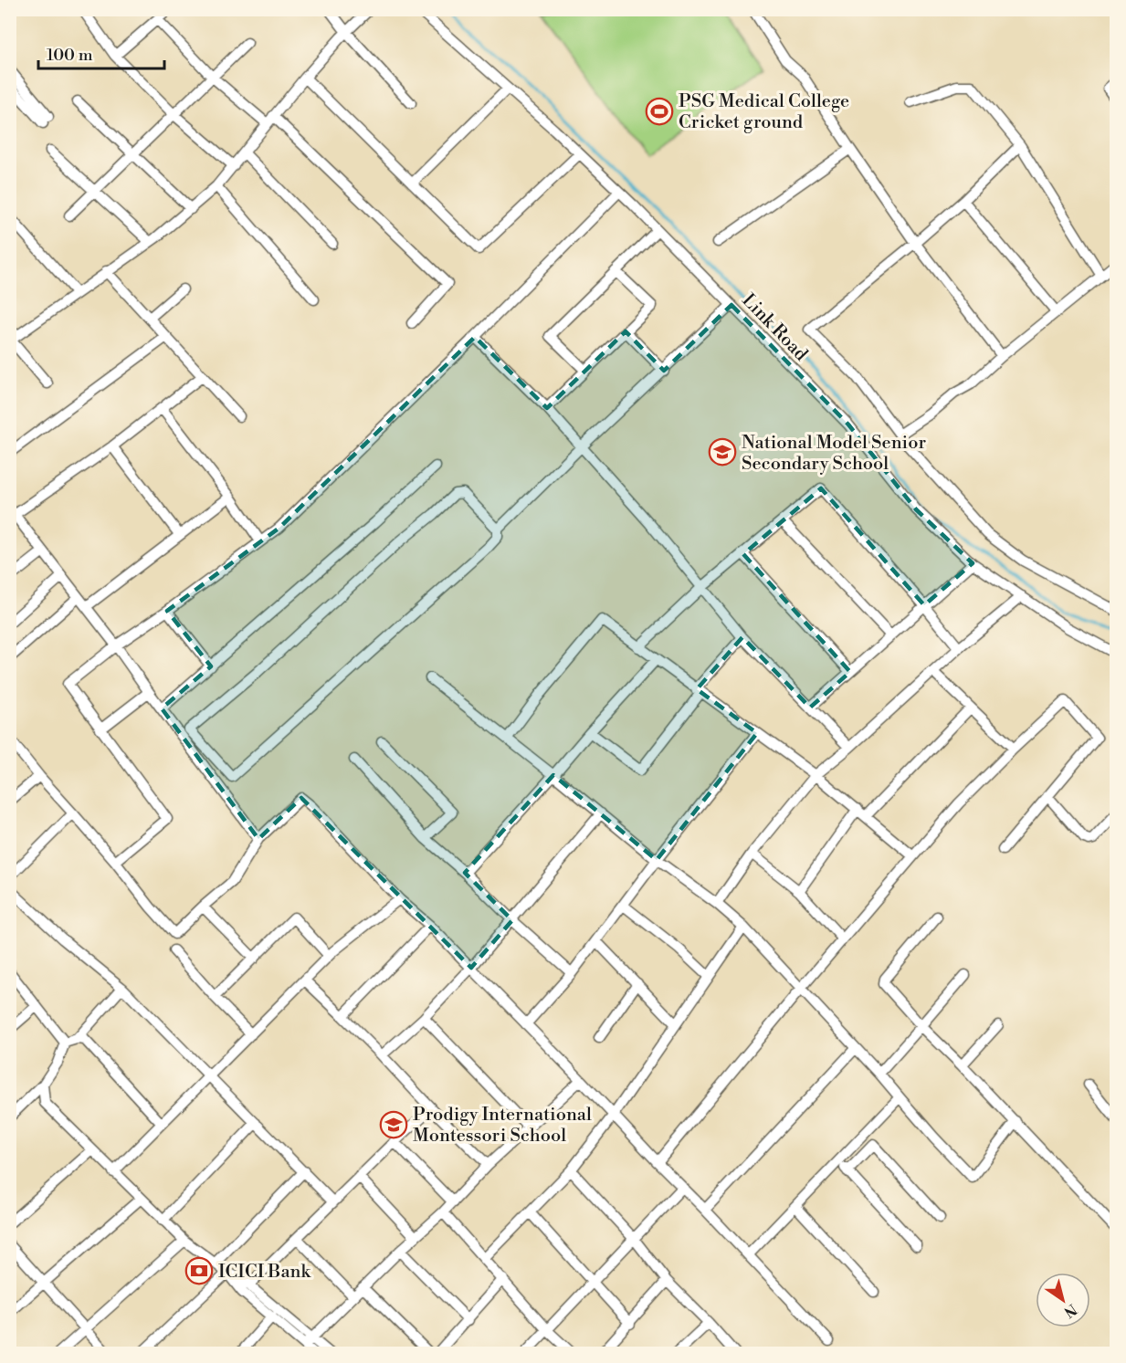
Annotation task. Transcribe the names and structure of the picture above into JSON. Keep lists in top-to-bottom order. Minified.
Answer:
{"streets":{"street":["Link Road"]},"places":{"sports":["PSG Medical College Cricket ground"],"school or university":["National Model Senior Secondary School","Prodigy International Montessori School"],"bank":["ICICI Bank"]},"scale_bar":"100 m","north":"bottom right"}
